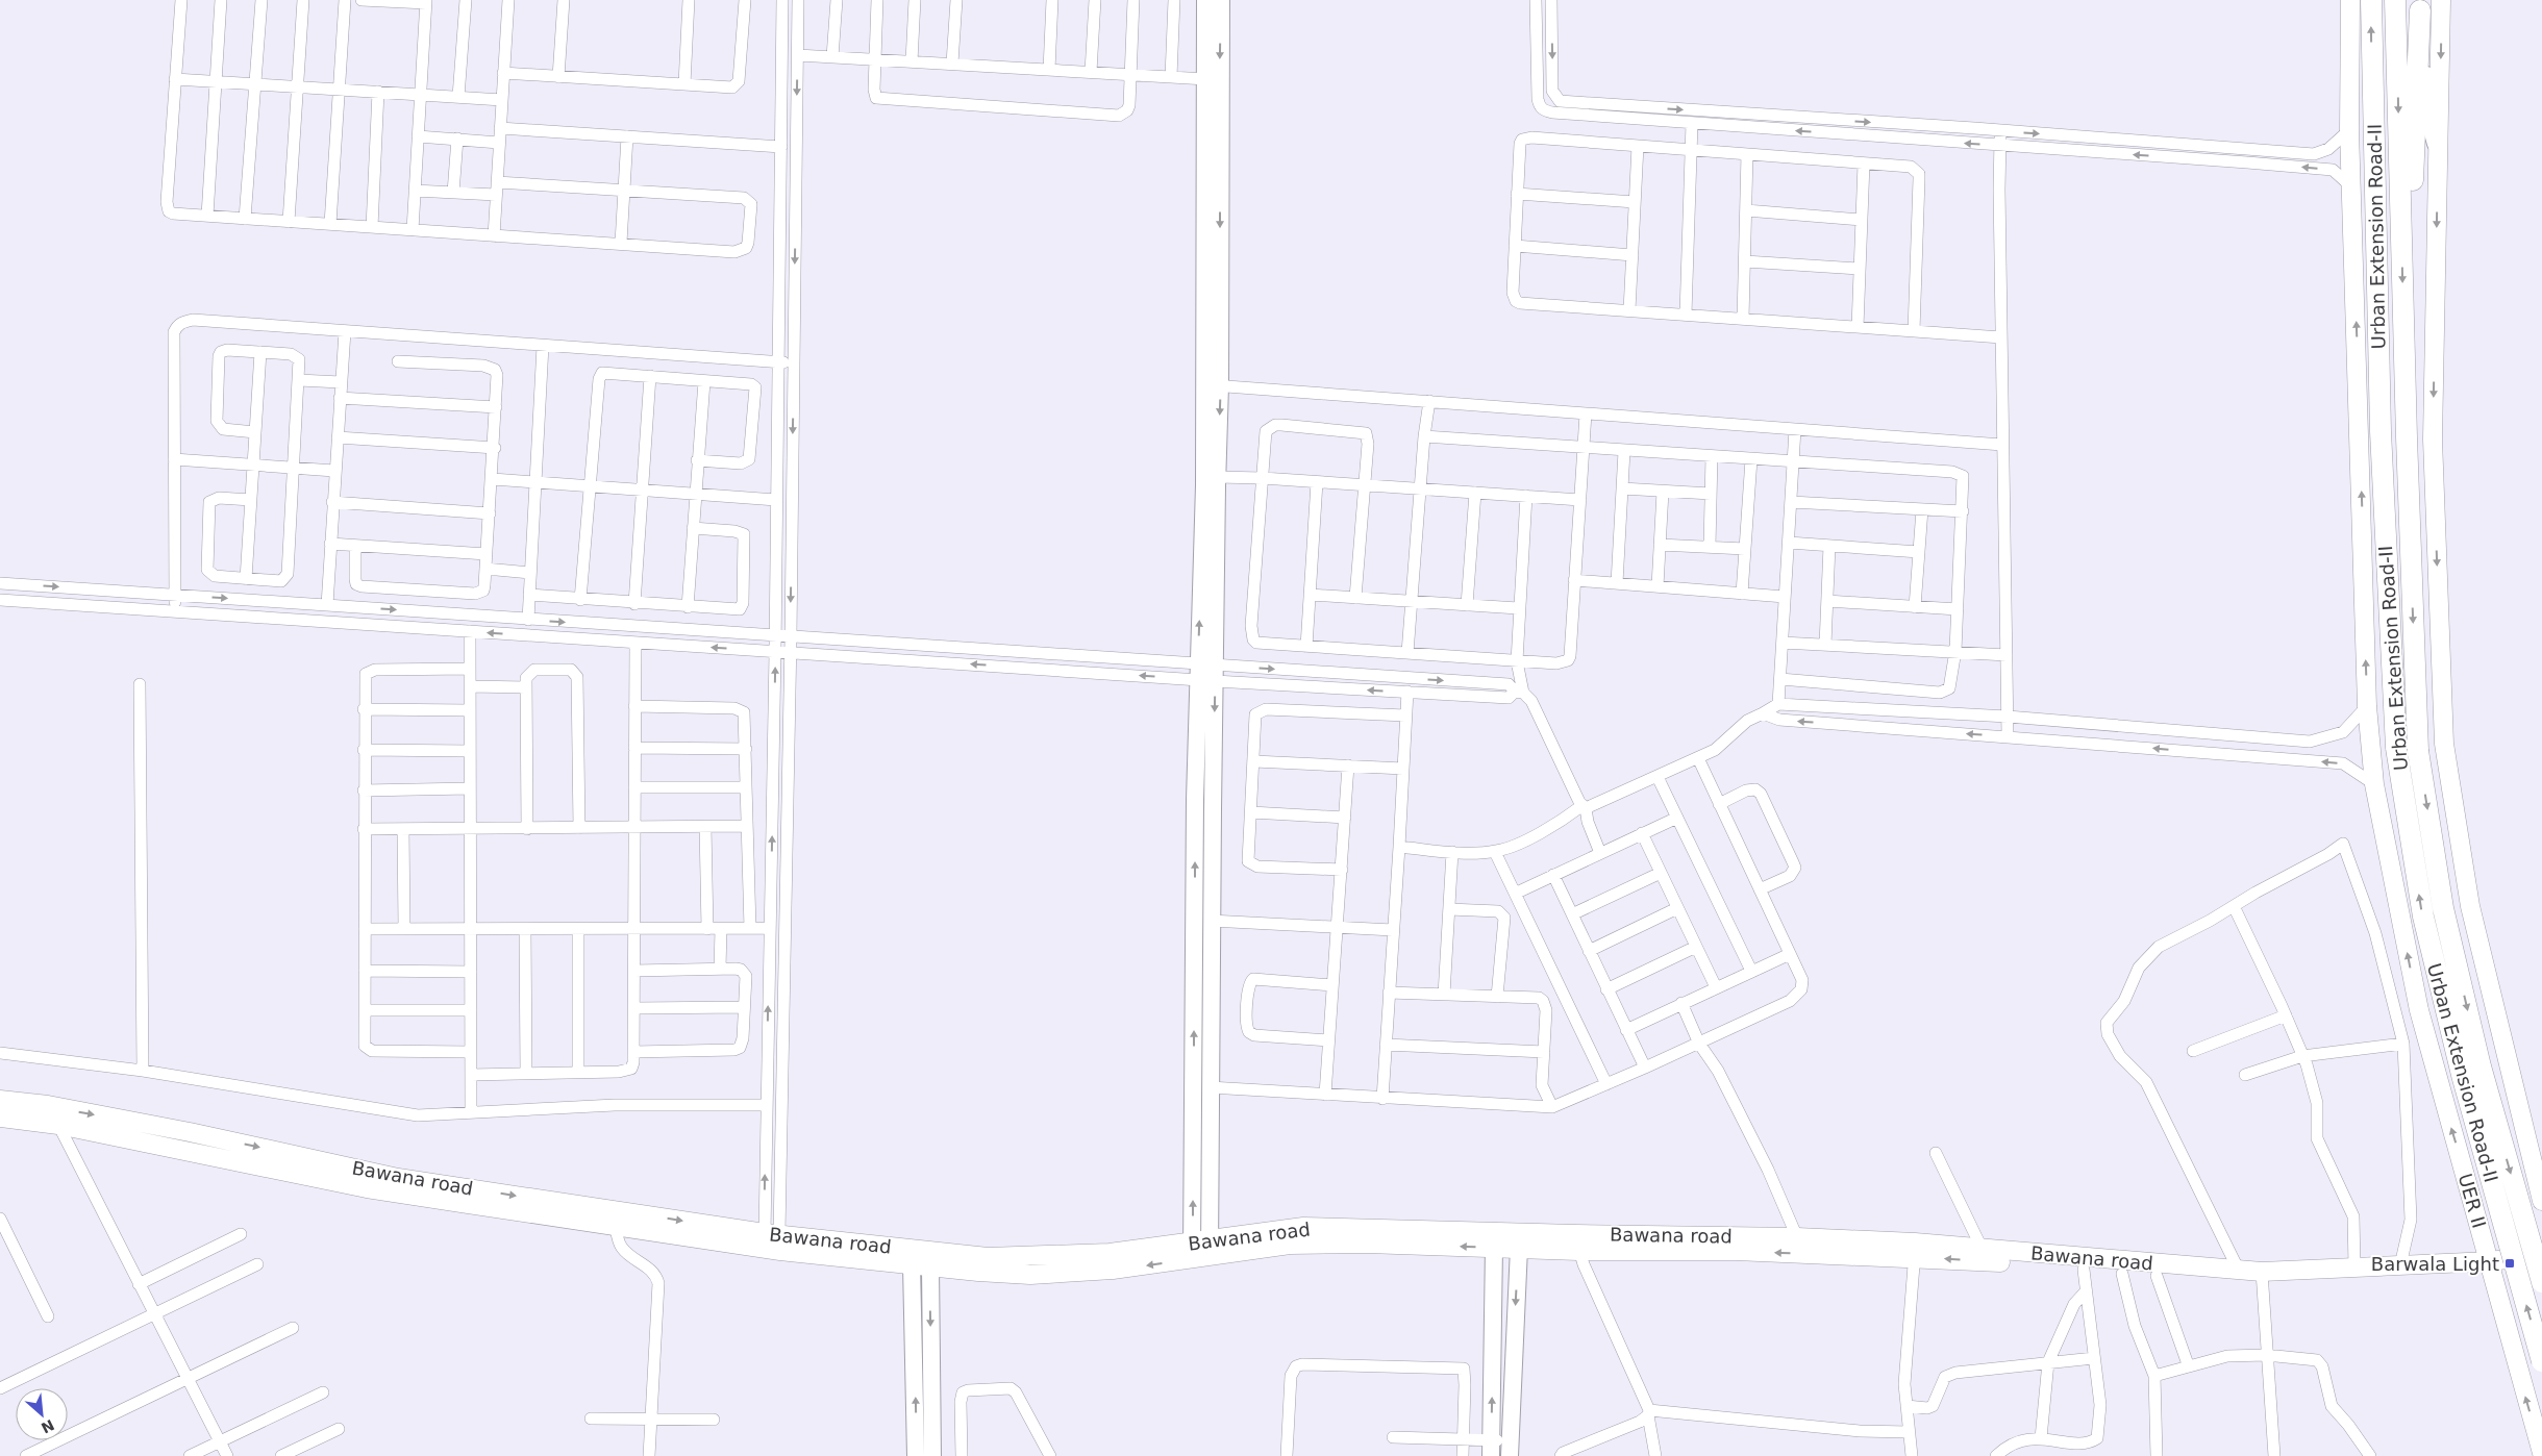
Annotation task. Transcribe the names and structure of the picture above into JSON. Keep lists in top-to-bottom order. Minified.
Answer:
{"streets":{"highway":["Urban Extension Road-II"],"main road":["Bawana road","UER II"]},"crossings":[["Bawana road","UER II"]],"places":{"transit":["Barwala Light"]},"north":"bottom right"}
